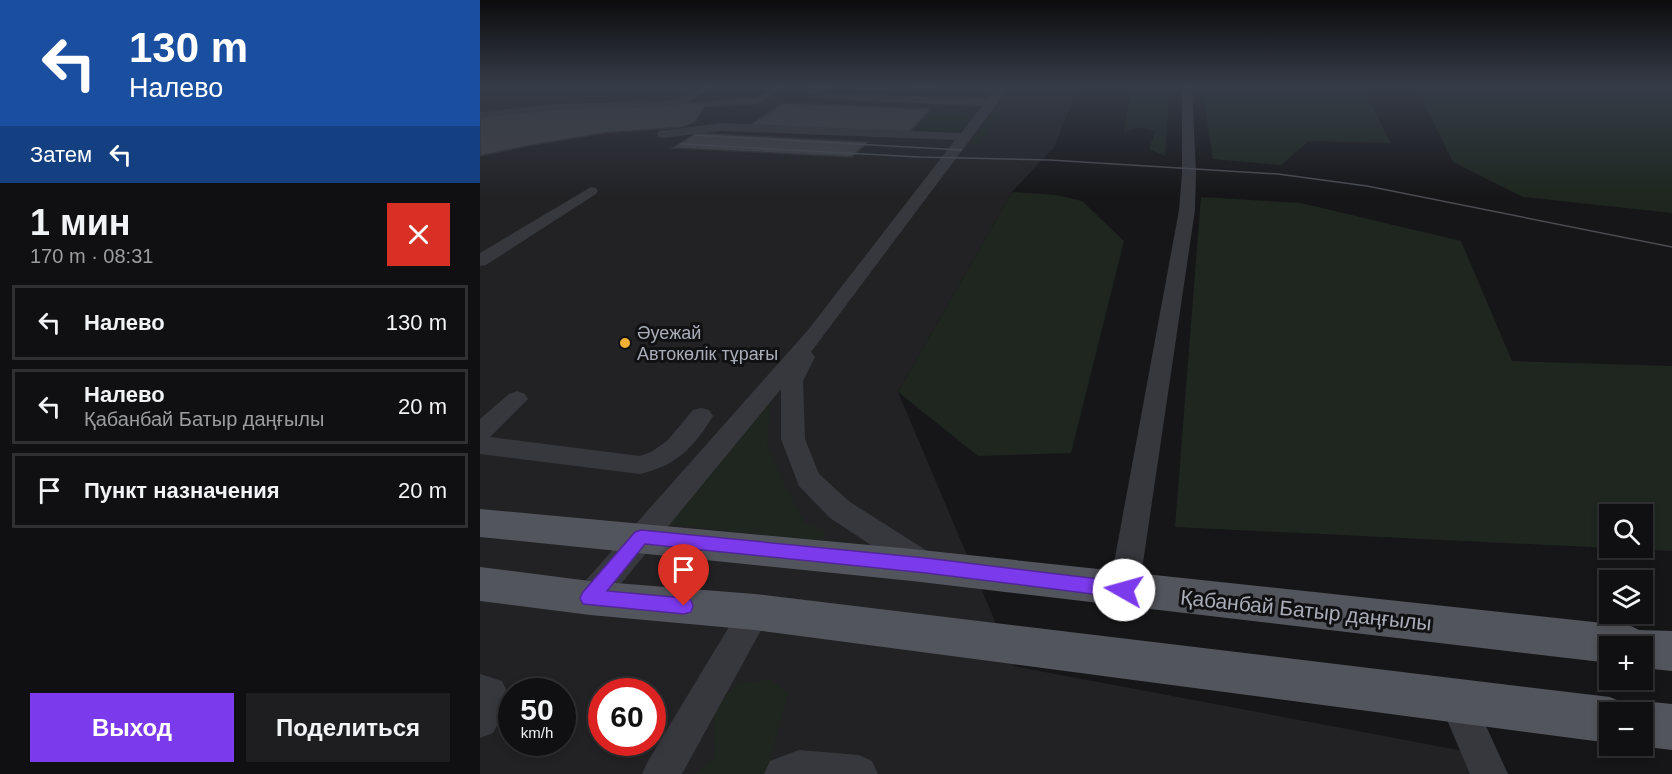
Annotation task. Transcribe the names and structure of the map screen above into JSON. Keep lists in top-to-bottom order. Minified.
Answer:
{"streets":{"main road":["Қабанбай Батыр даңғылы"]},"places":["Әуежай Автокөлік тұрағы"],"page":{"turn":["130 m","Налево"],"then":"Затем","heading":["1 мин","170 m · 08:31"],"list":[{"name":"Налево","value":"130 m"},{"name":"Налево","note":"Қабанбай Батыр даңғылы","value":"20 m"},{"name":"Пункт назначения","value":"20 m"}],"map_buttons":["+","−"],"speed":"50 km/h","limit":"60","buttons":["Выход","Поделиться"]}}
